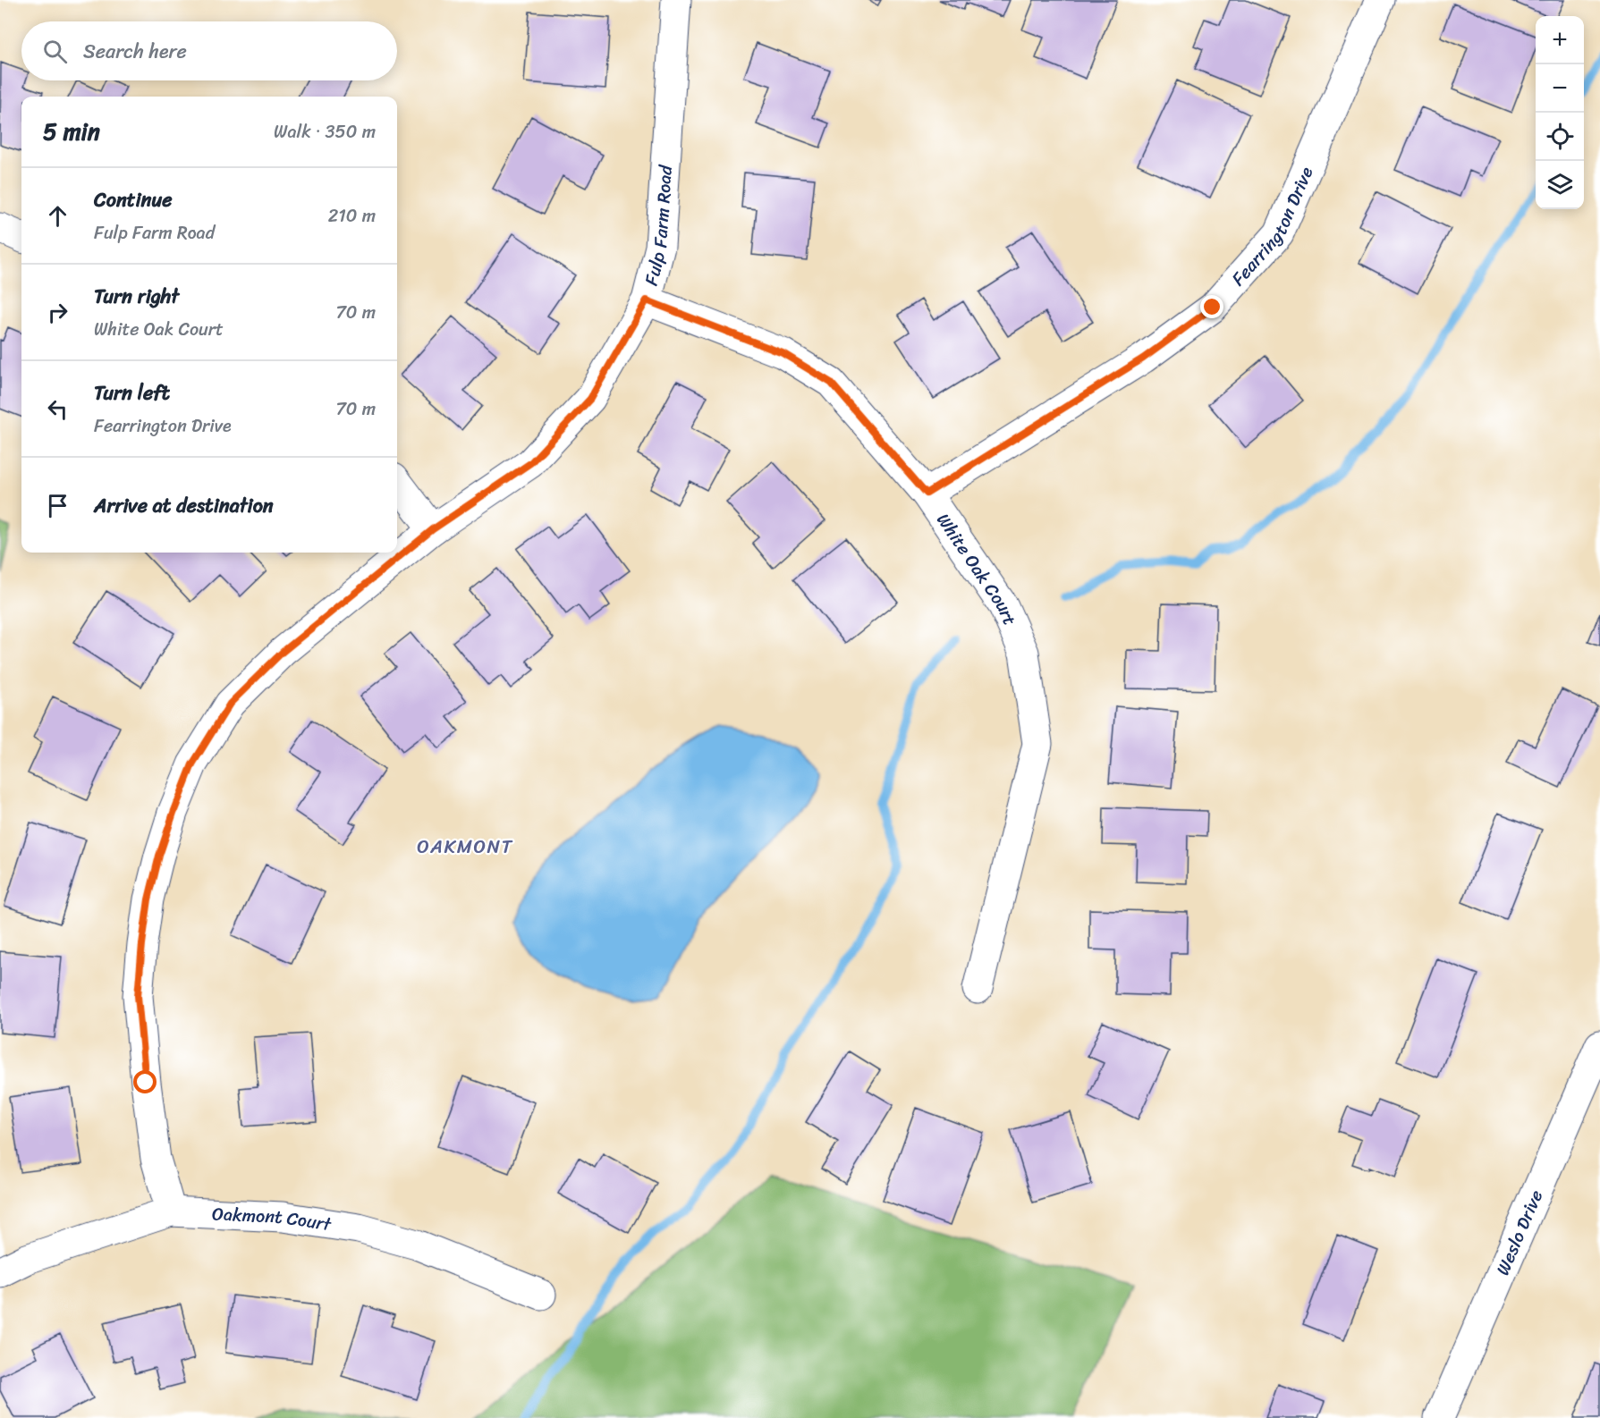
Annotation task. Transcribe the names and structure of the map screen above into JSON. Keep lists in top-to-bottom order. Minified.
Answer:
{"streets":{"street":["Fearrington Drive","Fulp Farm Road","White Oak Court","Oakmont Court","Weslo Drive"]},"crossings":[["Fearrington Drive","White Oak Court"],["Fulp Farm Road","White Oak Court"],["Fulp Farm Road","Oakmont Court"]],"districts":["OAKMONT"],"page":{"map_buttons":["+","−"],"search":"Search here","heading":["5 min","Walk · 350 m"],"list":[["Continue","Fulp Farm Road","210 m"],["Turn right","White Oak Court","70 m"],["Turn left","Fearrington Drive","70 m"],"Arrive at destination"]}}
